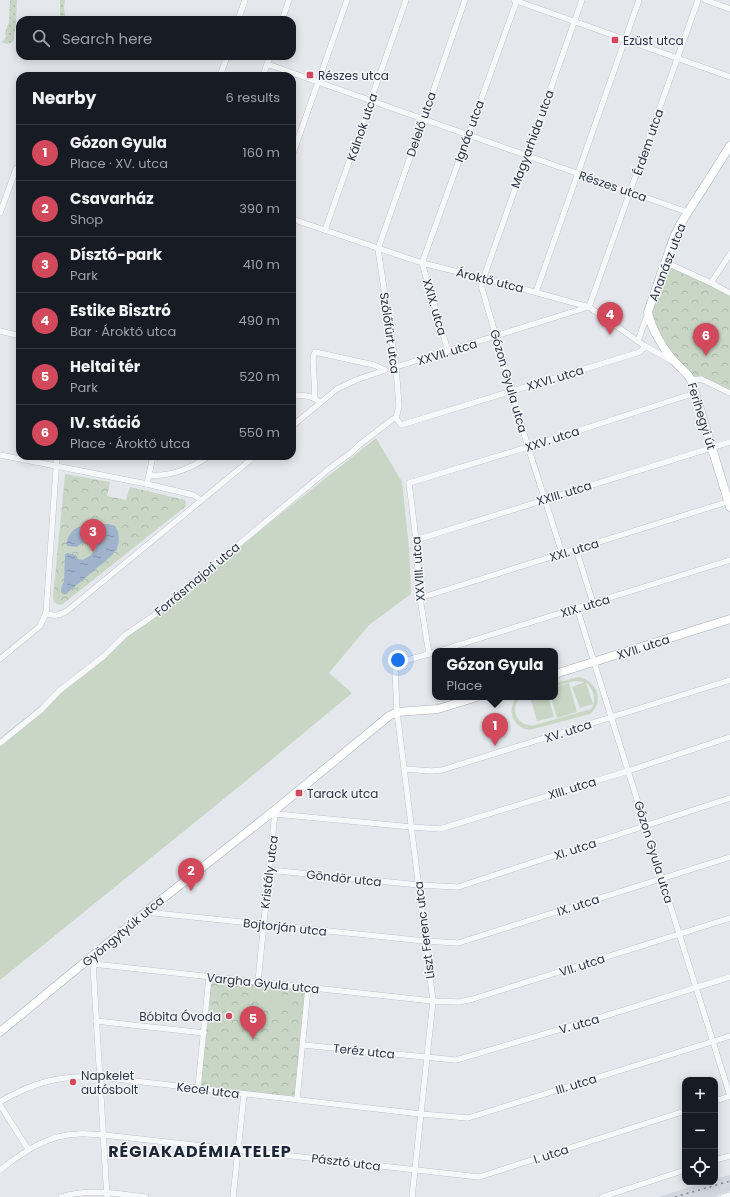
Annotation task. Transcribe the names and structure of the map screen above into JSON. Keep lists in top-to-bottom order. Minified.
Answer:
{"streets":{"street":["Delelő utca","Kálnok utca","Ignác utca","Magyarhida utca","Érdem utca","Részes utca","Ananász utca","Ároktő utca","XXIX. utca","Szőlőfürt utca","XXVII. utca","XXVI. utca","Gózon Gyula utca","Ferihegyi út","XXV. utca","XXIII. utca","XXI. utca","XXVIII. utca","Forrásmajori utca","XIX. utca","XVII. utca","XV. utca","XIII. utca","XI. utca","Kristály utca","Göndör utca","IX. utca","Bojtorján utca","Liszt Ferenc utca","Gyöngytyúk utca","VII. utca","Vargha Gyula utca","V. utca","Teréz utca","III. utca","Kecel utca","I. utca","Pásztó utca"]},"crossings":[["Delelő utca","Részes utca"],["Delelő utca","Ároktő utca"],["Delelő utca","Szőlőfürt utca"],["Kálnok utca","Részes utca"],["Kálnok utca","Ároktő utca"],["Ignác utca","Részes utca"],["Ignác utca","Ároktő utca"],["Ignác utca","XXIX. utca"],["Magyarhida utca","Részes utca"],["Magyarhida utca","Ároktő utca"],["Magyarhida utca","Gózon Gyula utca"],["Érdem utca","Részes utca"],["Érdem utca","Ároktő utca"],["Érdem utca","XXVII. utca"],["Részes utca","Ananász utca"],["Ananász utca","Ároktő utca"],["Ananász utca","Ferihegyi út"],["Ároktő utca","XXIX. utca"],["Ároktő utca","Szőlőfürt utca"],["Ároktő utca","XXVII. utca"],["Ároktő utca","XXVI. utca"],["Ároktő utca","Gózon Gyula utca"],["Ároktő utca","Ferihegyi út"],["XXIX. utca","XXVII. utca"],["Szőlőfürt utca","XXVII. utca"],["Szőlőfürt utca","XXVI. utca"],["Szőlőfürt utca","Forrásmajori utca"],["XXVII. utca","Gózon Gyula utca"],["XXVI. utca","Gózon Gyula utca"],["XXVI. utca","Forrásmajori utca"],["Gózon Gyula utca","XXV. utca"],["Gózon Gyula utca","XXIII. utca"],["Gózon Gyula utca","XXI. utca"],["Gózon Gyula utca","XIX. utca"],["Gózon Gyula utca","XVII. utca"],["Gózon Gyula utca","XV. utca"],["Gózon Gyula utca","XIII. utca"],["Gózon Gyula utca","XI. utca"],["Gózon Gyula utca","IX. utca"],["Gózon Gyula utca","VII. utca"],["Gózon Gyula utca","V. utca"],["Gózon Gyula utca","III. utca"],["Ferihegyi út","XXV. utca"],["Ferihegyi út","XXIII. utca"],["Ferihegyi út","XXI. utca"],["XXV. utca","XXVIII. utca"],["XXIII. utca","XXVIII. utca"],["XXI. utca","XXVIII. utca"],["XXVIII. utca","Liszt Ferenc utca"],["XV. utca","Liszt Ferenc utca"],["XIII. utca","Liszt Ferenc utca"],["XI. utca","Göndör utca"],["XI. utca","Liszt Ferenc utca"],["Kristály utca","Göndör utca"],["Kristály utca","Bojtorján utca"],["Kristály utca","Gyöngytyúk utca"],["Kristály utca","Vargha Gyula utca"],["Göndör utca","Liszt Ferenc utca"],["IX. utca","Bojtorján utca"],["IX. utca","Liszt Ferenc utca"],["Bojtorján utca","Liszt Ferenc utca"],["Bojtorján utca","Gyöngytyúk utca"],["Liszt Ferenc utca","Gyöngytyúk utca"],["Liszt Ferenc utca","VII. utca"],["Liszt Ferenc utca","Vargha Gyula utca"],["Liszt Ferenc utca","V. utca"],["Liszt Ferenc utca","Teréz utca"],["Liszt Ferenc utca","III. utca"],["Liszt Ferenc utca","Kecel utca"],["Liszt Ferenc utca","I. utca"],["Liszt Ferenc utca","Pásztó utca"],["Gyöngytyúk utca","Vargha Gyula utca"],["VII. utca","Vargha Gyula utca"],["V. utca","Teréz utca"],["III. utca","Kecel utca"],["I. utca","Pásztó utca"]],"districts":["RÉGIAKADÉMIATELEP"],"places":{"transit":["Ezüst utca","Részes utca","Tarack utca"],"other":["Bóbita Óvoda","Napkelet autósbolt"]},"page":{"search":"Search here","heading":["Nearby","6 results"],"list":[{"mark":"1","name":"Gózon Gyula","note":"Place · XV. utca","value":"160 m"},{"mark":"2","name":"Csavarház","note":"Shop","value":"390 m"},{"mark":"3","name":"Dísztó-park","note":"Park","value":"410 m"},{"mark":"4","name":"Estike Bisztró","note":"Bar · Ároktő utca","value":"490 m"},{"mark":"5","name":"Heltai tér","note":"Park","value":"520 m"},{"mark":"6","name":"IV. stáció","note":"Place · Ároktő utca","value":"550 m"}],"pins":["4","6","3","1","2","5"],"popup":["Gózon Gyula","Place"],"map_buttons":["+","−"]}}
